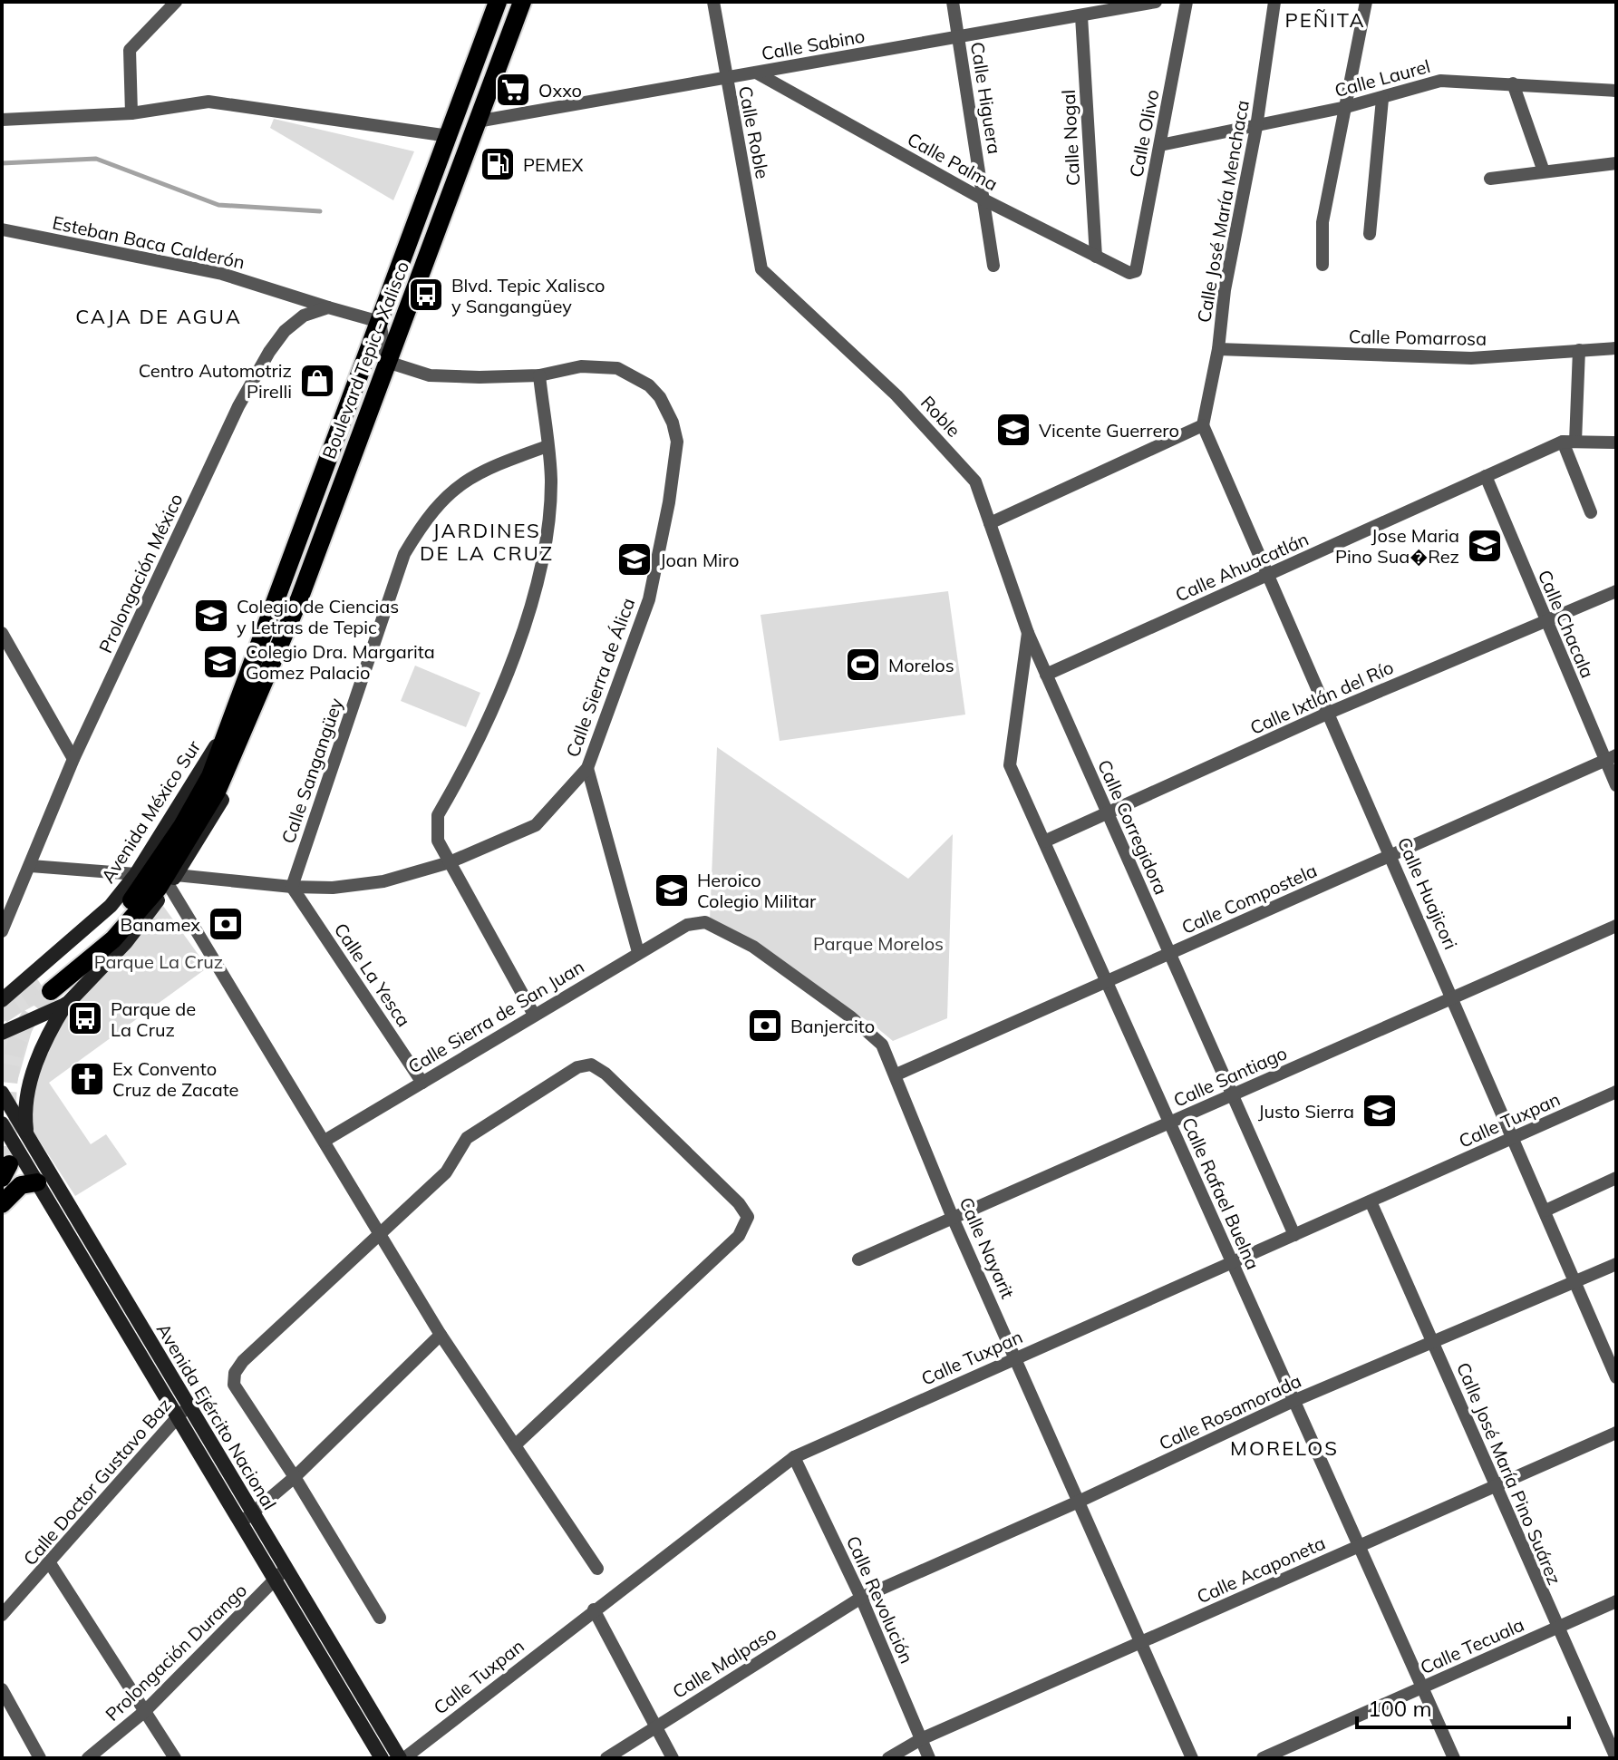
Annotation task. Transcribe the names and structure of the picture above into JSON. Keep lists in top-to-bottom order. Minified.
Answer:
{"streets":{"main road":["Boulevard Tepic - Xalisco","Avenida México Sur","Avenida Ejército Nacional"],"street":["Calle Sabino","Calle Laurel","Calle Higuera","Calle Roble","Calle Olivo","Calle Nogal","Calle Palma","Calle José María Menchaca","Esteban Baca Calderón","Calle Pomarrosa","Roble","Calle Ahuacatlán","Prolongación México","Calle Chacala","Calle Sierra de Álica","Calle Ixtlán del Río","Calle Sangangüey","Calle Corregidora","Calle Huajicori","Calle Compostela","Calle La Yesca","Calle Sierra de San Juan","Calle Santiago","Calle Tuxpan","Calle Rafael Buelna","Calle Nayarit","Calle Rosamorada","Calle José María Pino Suárez","Calle Doctor Gustavo Baz","Calle Acaponeta","Calle Revolución","Calle Tecuala","Prolongación Durango","Calle Malpaso"]},"crossings":[["Calle Sabino","Calle Higuera"],["Calle Sabino","Calle Roble"],["Calle Sabino","Calle Nogal"],["Calle Sabino","Calle Palma"],["Calle Sabino","Boulevard Tepic - Xalisco"],["Calle Laurel","Calle Olivo"],["Calle Laurel","Calle José María Menchaca"],["Calle Higuera","Calle Palma"],["Calle Roble","Roble"],["Calle Olivo","Calle Palma"],["Calle Nogal","Calle Palma"],["Calle José María Menchaca","Calle Pomarrosa"],["Calle José María Menchaca","Calle Huajicori"],["Esteban Baca Calderón","Prolongación México"],["Boulevard Tepic - Xalisco","Calle Sierra de Álica"],["Boulevard Tepic - Xalisco","Avenida México Sur"],["Roble","Calle Corregidora"],["Roble","Calle Rafael Buelna"],["Calle Ahuacatlán","Calle Chacala"],["Calle Ahuacatlán","Calle Corregidora"],["Calle Ahuacatlán","Calle Huajicori"],["Calle Chacala","Calle Ixtlán del Río"],["Calle Chacala","Calle Compostela"],["Calle Sierra de Álica","Calle Sangangüey"],["Calle Sierra de Álica","Calle La Yesca"],["Calle Ixtlán del Río","Calle Corregidora"],["Calle Ixtlán del Río","Calle Huajicori"],["Calle Ixtlán del Río","Calle Rafael Buelna"],["Calle Sangangüey","Calle La Yesca"],["Calle Corregidora","Calle Compostela"],["Calle Corregidora","Calle Santiago"],["Calle Corregidora","Calle Tuxpan"],["Calle Corregidora","Calle Rafael Buelna"],["Calle Huajicori","Calle Compostela"],["Calle Huajicori","Calle Santiago"],["Calle Huajicori","Calle Tuxpan"],["Calle Huajicori","Calle Rosamorada"],["Calle Compostela","Calle Rafael Buelna"],["Calle Compostela","Calle Nayarit"],["Calle La Yesca","Calle Sierra de San Juan"],["Calle Sierra de San Juan","Calle Nayarit"],["Calle Santiago","Calle Rafael Buelna"],["Calle Santiago","Calle Nayarit"],["Calle Tuxpan","Calle Rafael Buelna"],["Calle Tuxpan","Calle Nayarit"],["Calle Tuxpan","Avenida Ejército Nacional"],["Calle Tuxpan","Calle José María Pino Suárez"],["Calle Tuxpan","Calle Revolución"],["Calle Rafael Buelna","Calle Rosamorada"],["Calle Rafael Buelna","Calle Acaponeta"],["Calle Rafael Buelna","Calle Tecuala"],["Calle Nayarit","Calle Rosamorada"],["Calle Nayarit","Calle Acaponeta"],["Calle Rosamorada","Calle José María Pino Suárez"],["Calle Rosamorada","Calle Revolución"],["Calle Rosamorada","Calle Malpaso"],["Avenida Ejército Nacional","Calle Doctor Gustavo Baz"],["Avenida Ejército Nacional","Prolongación Durango"],["Calle José María Pino Suárez","Calle Acaponeta"],["Calle José María Pino Suárez","Calle Tecuala"],["Calle Acaponeta","Calle Revolución"],["Calle Revolución","Calle Malpaso"]],"districts":["PEÑITA","CAJA DE AGUA","JARDINES DE LA CRUZ","MORELOS"],"parks":["Parque Morelos","Parque La Cruz"],"places":{"supermarket":["Oxxo"],"fuel station":["PEMEX"],"bus stop":["Blvd. Tepic Xalisco y Sangangüey","Parque de La Cruz"],"shop":["Centro Automotriz Pirelli"],"school or university":["Vicente Guerrero","Jose Maria Pino Sua�Rez","Joan Miro","Colegio de Ciencias y Letras de Tepic","Colegio Dra. Margarita Gomez Palacio","Heroico Colegio Militar","Justo Sierra"],"sports":["Morelos"],"bank":["Banamex","Banjercito"],"church":["Ex Convento Cruz de Zacate"]},"scale_bar":"100 m"}
